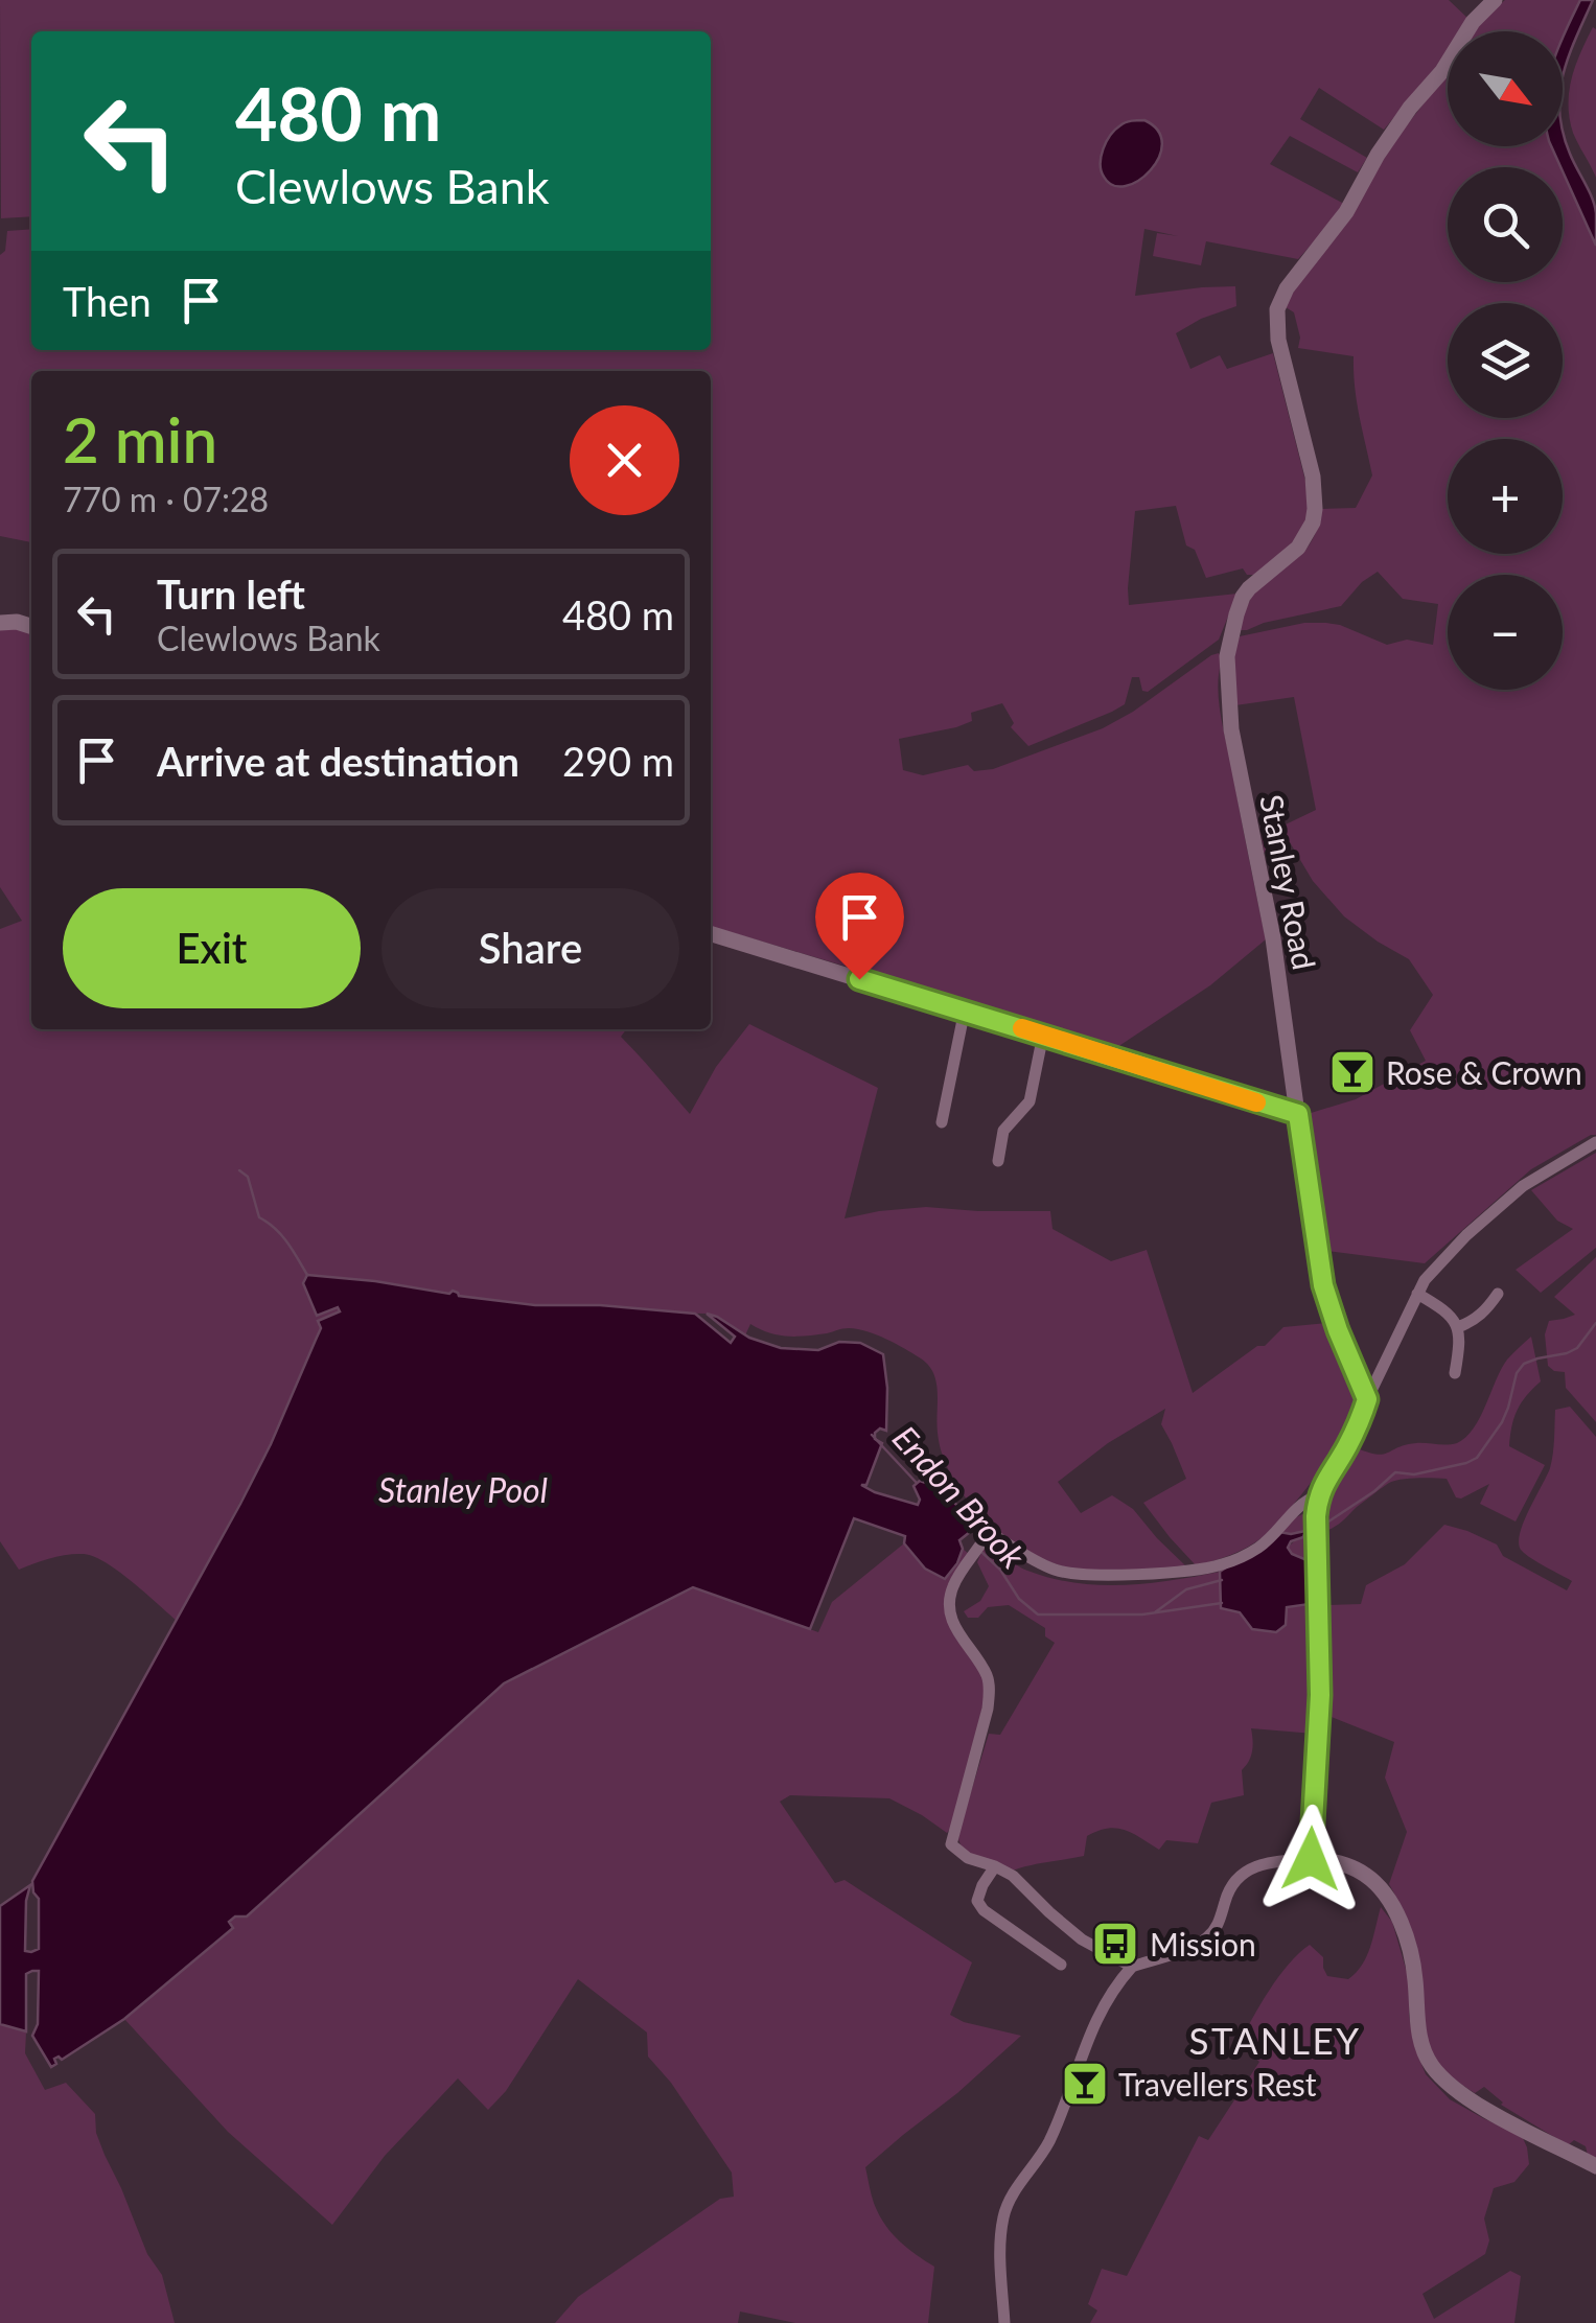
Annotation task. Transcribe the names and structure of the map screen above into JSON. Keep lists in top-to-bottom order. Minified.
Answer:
{"streets":{"street":["Stanley Road"]},"districts":["STANLEY"],"water":["Stanley Pool","Endon Brook"],"places":{"bar":["Rose & Crown","Travellers Rest"],"bus stop":["Mission"]},"north":"bottom right","page":{"map_buttons":["+","−"],"turn":["480 m","Clewlows Bank"],"then":"Then","heading":["2 min","770 m · 07:28"],"list":[{"name":"Turn left","note":"Clewlows Bank","value":"480 m"},{"name":"Arrive at destination","value":"290 m"}],"buttons":["Exit","Share"]}}
